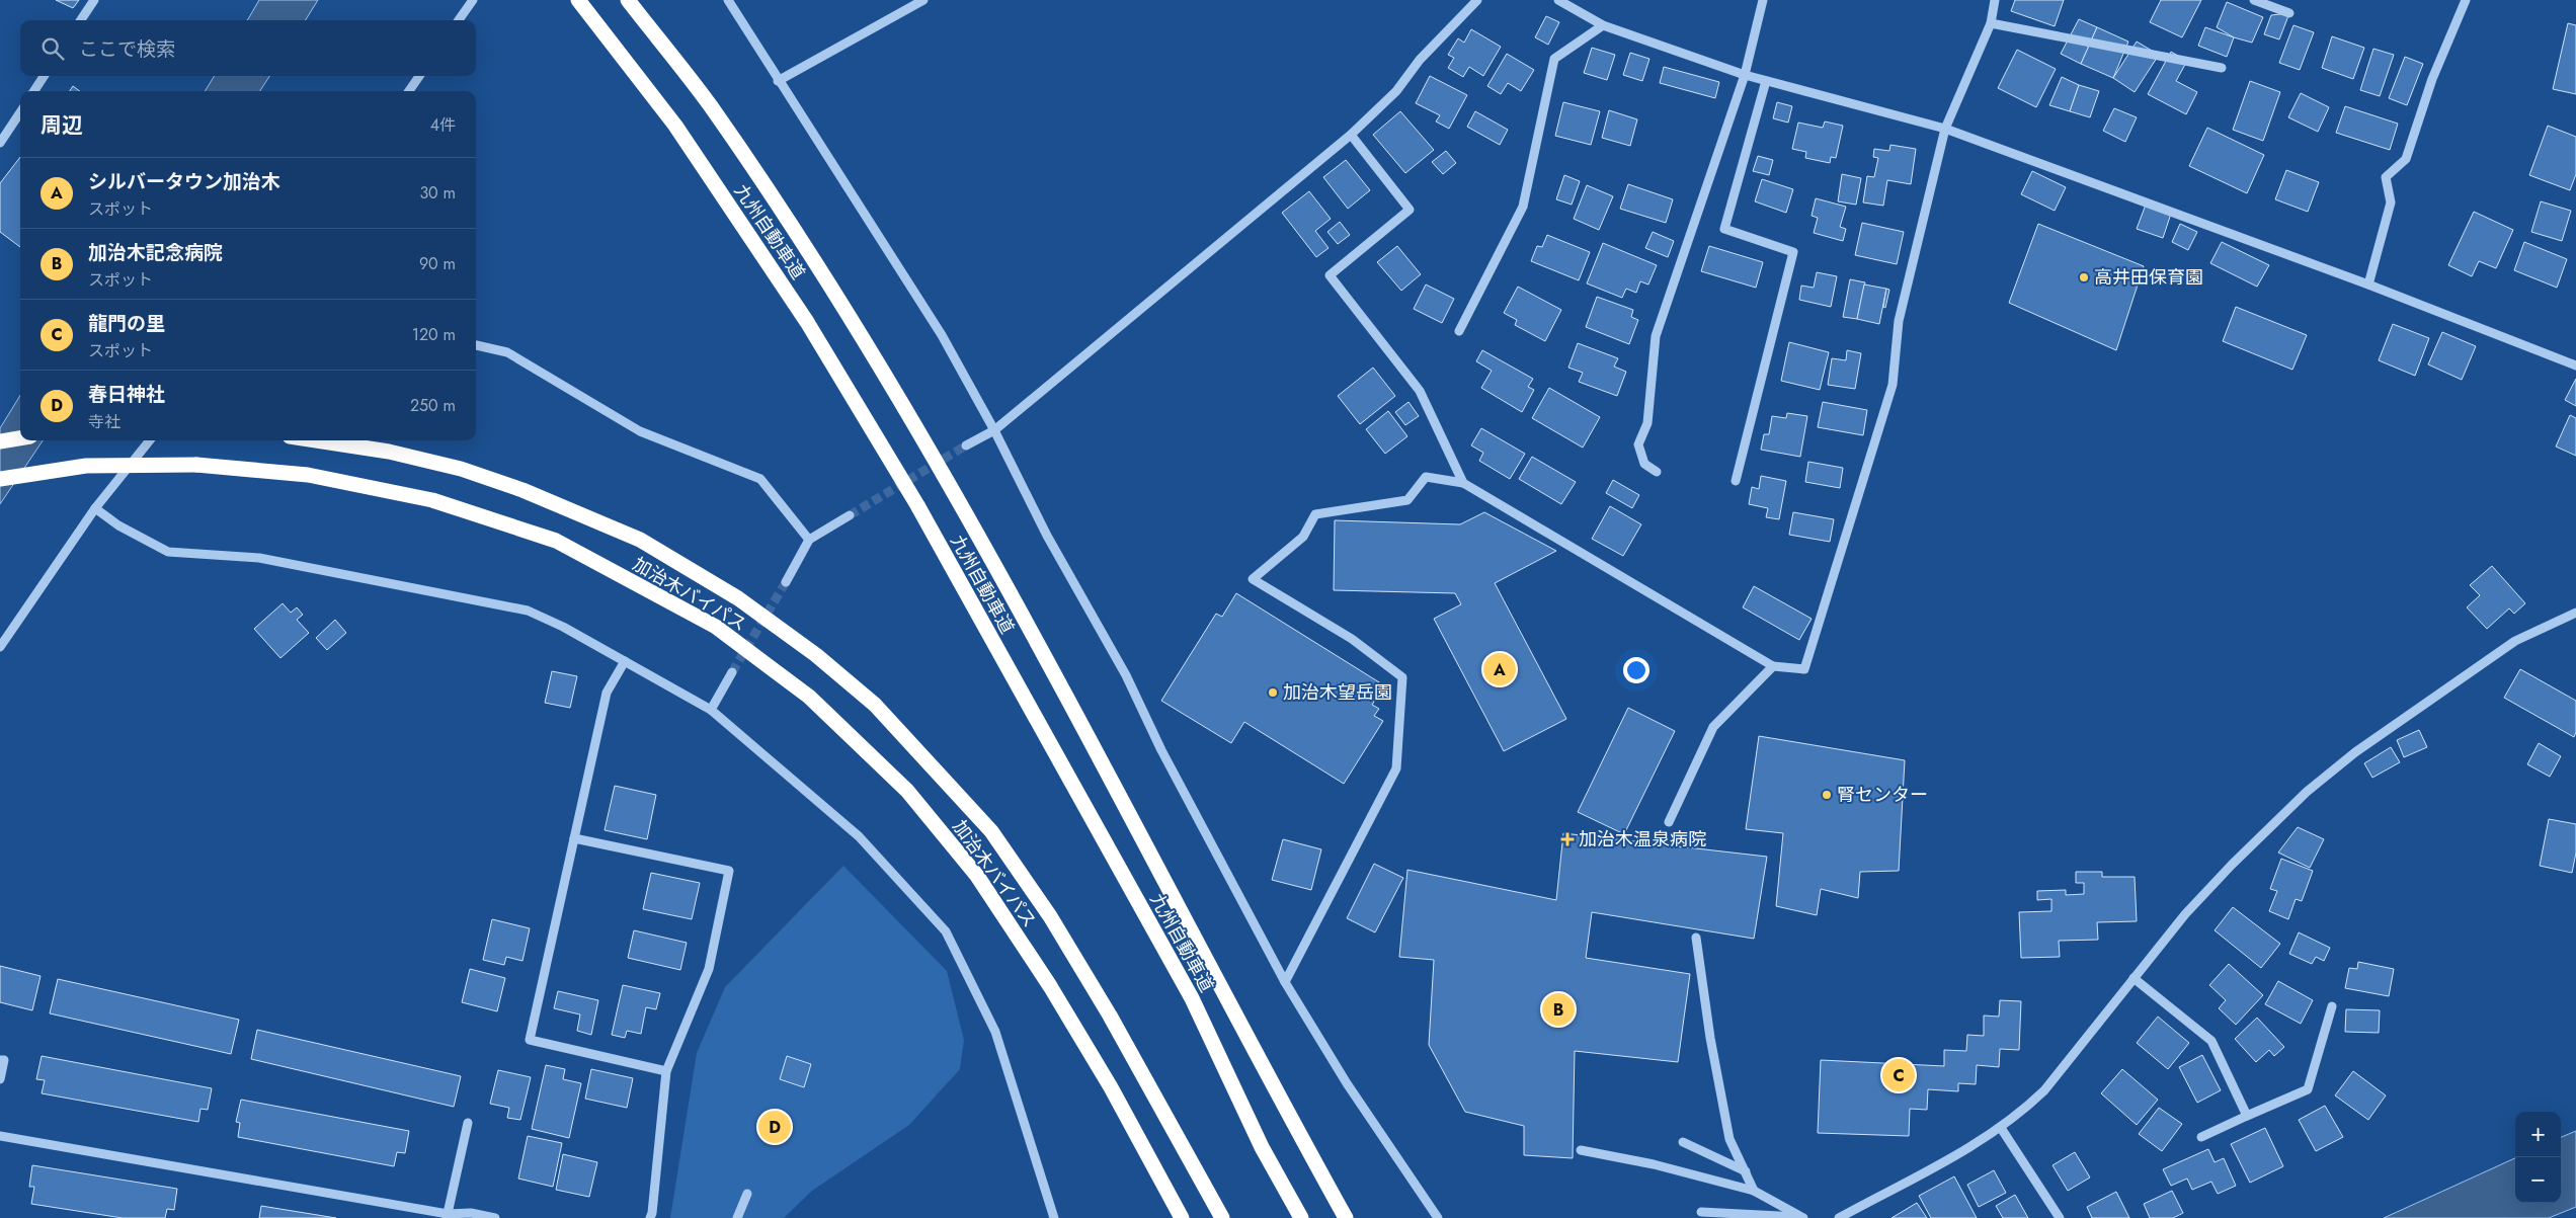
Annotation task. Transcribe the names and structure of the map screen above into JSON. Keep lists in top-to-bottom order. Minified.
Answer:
{"streets":{"highway":["九州自動車道","加治木バイパス"]},"places":{"other":["高井田保育園","加治木望岳園","腎センター"],"health":["加治木温泉病院"]},"page":{"search":"ここで検索","heading":["周辺","4件"],"list":[{"mark":"A","name":"シルバータウン加治木","note":"スポット","value":"30 m"},{"mark":"B","name":"加治木記念病院","note":"スポット","value":"90 m"},{"mark":"C","name":"龍門の里","note":"スポット","value":"120 m"},{"mark":"D","name":"春日神社","note":"寺社","value":"250 m"}],"pins":["A","B","C","D"],"map_buttons":["+","−"]}}
